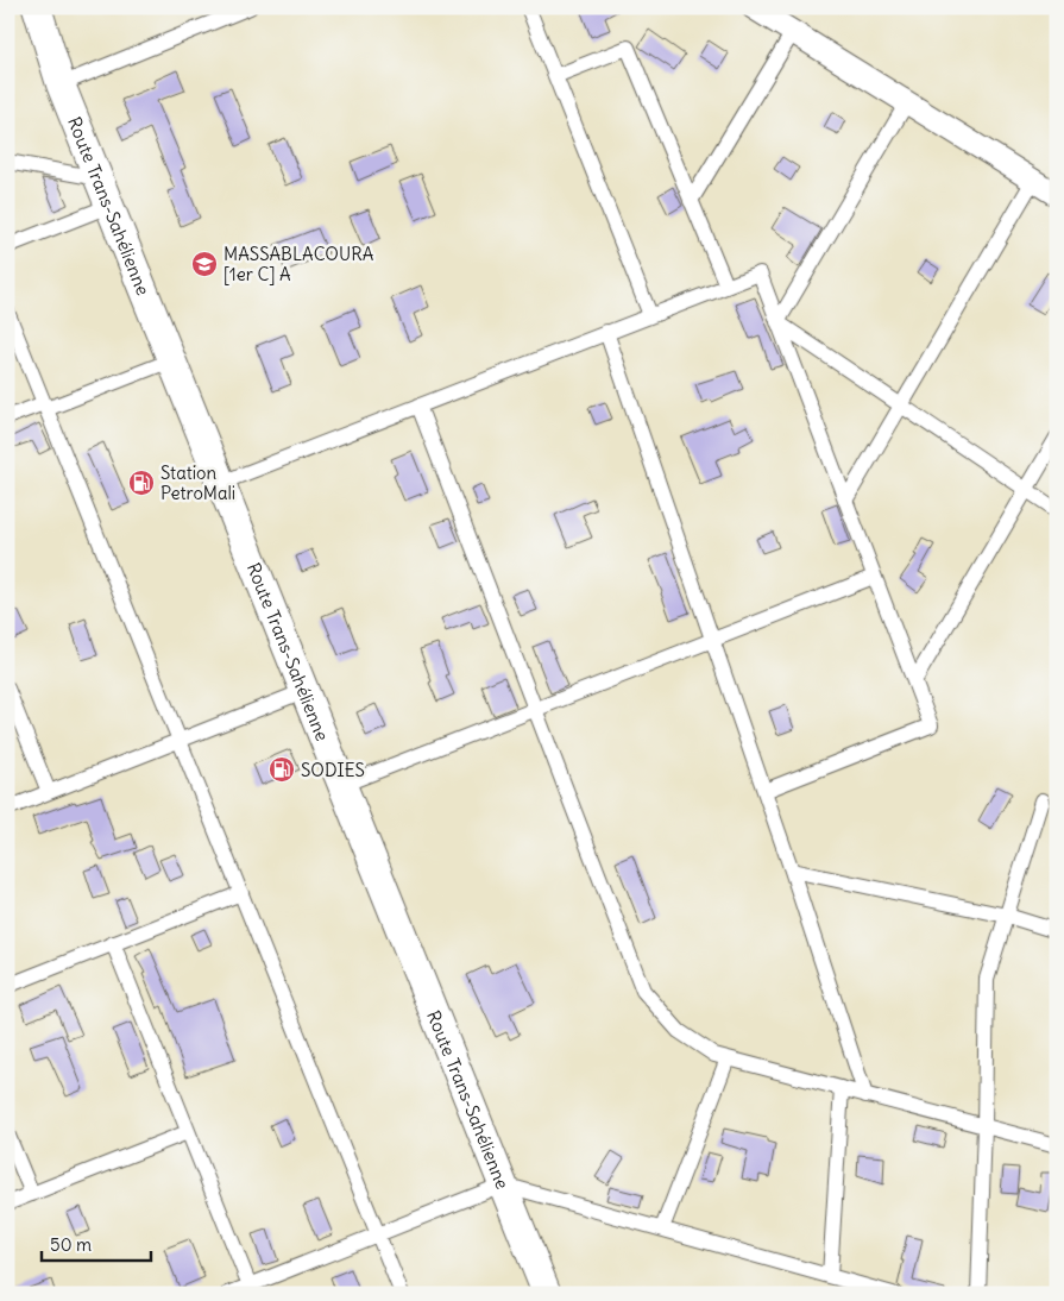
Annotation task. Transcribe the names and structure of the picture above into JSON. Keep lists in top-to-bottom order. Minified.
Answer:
{"streets":{"highway":["Route Trans-Sahélienne"]},"places":{"school or university":["MASSABLACOURA [1er C] A"],"fuel station":["Station PetroMali","SODIES"]},"scale_bar":"50 m"}
